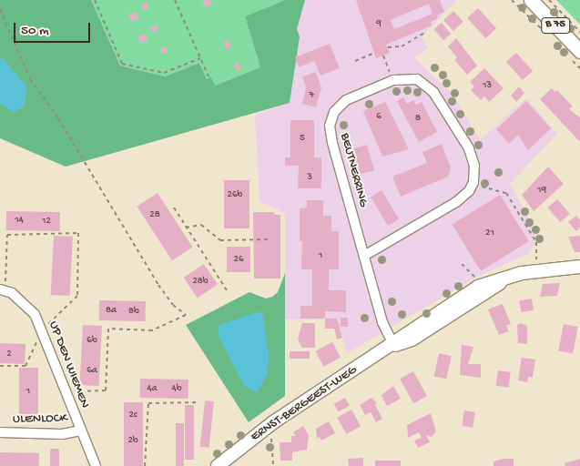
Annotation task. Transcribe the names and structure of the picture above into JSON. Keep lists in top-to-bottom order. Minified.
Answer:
{"streets":{"main road":["B 75"],"street":["BEUTNERRING","UP DEN WIEMEN","ERNST-BERGEEST-WEG","ULENLOCK"]},"crossings":[["BEUTNERRING","ERNST-BERGEEST-WEG"],["UP DEN WIEMEN","ULENLOCK"]],"house_numbers":["9","13","7","6","8","5","3","19","26b","28","14","12","21","1","26","28b","8a","8b","6b","2","6a","4a","4b","1","2c","2b"],"scale_bar":"50 m"}
